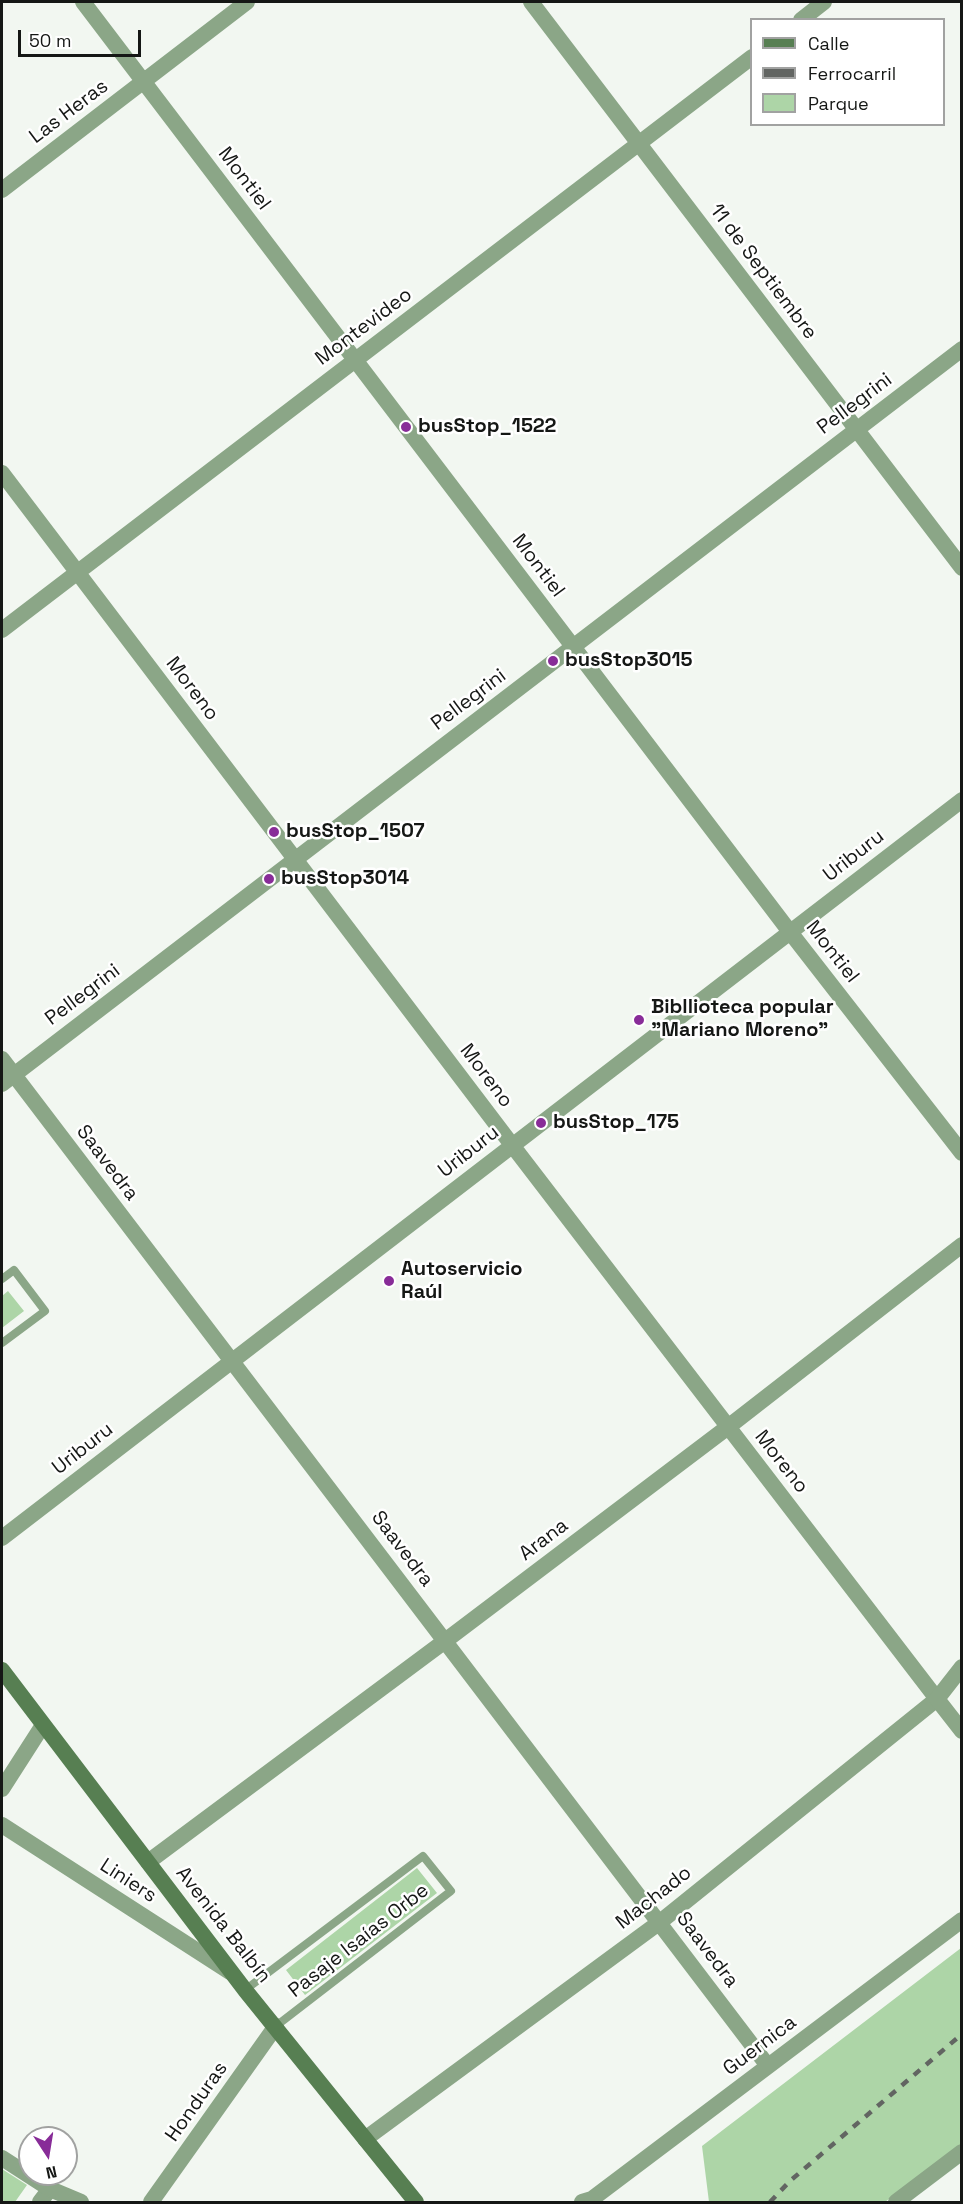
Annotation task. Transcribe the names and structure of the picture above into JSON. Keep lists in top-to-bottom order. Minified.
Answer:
{"streets":{"main road":["Avenida Balbín"],"street":["Las Heras","Montiel","11 de Septiembre","Montevideo","Pellegrini","Moreno","Uriburu","Saavedra","Arana","Liniers","Machado","Guernica","Honduras"],"lane":["Pasaje Isaías Orbe"]},"crossings":[["Las Heras","Montiel"],["Montiel","Montevideo"],["Montiel","Pellegrini"],["Montiel","Uriburu"],["11 de Septiembre","Montevideo"],["11 de Septiembre","Pellegrini"],["Montevideo","Moreno"],["Pellegrini","Moreno"],["Pellegrini","Saavedra"],["Moreno","Uriburu"],["Moreno","Arana"],["Moreno","Machado"],["Uriburu","Saavedra"],["Saavedra","Arana"],["Saavedra","Machado"],["Saavedra","Guernica"],["Arana","Avenida Balbín"],["Liniers","Avenida Balbín"],["Machado","Avenida Balbín"],["Avenida Balbín","Pasaje Isaías Orbe"],["Avenida Balbín","Honduras"],["Pasaje Isaías Orbe","Honduras"]],"places":["busStop_1522","busStop3015","busStop_1507","busStop3014","Bibllioteca popular \"Mariano Moreno\"","busStop_175","Autoservicio Raúl"],"legend":["Calle","Ferrocarril","Parque"],"scale_bar":"50 m","north":"bottom"}
